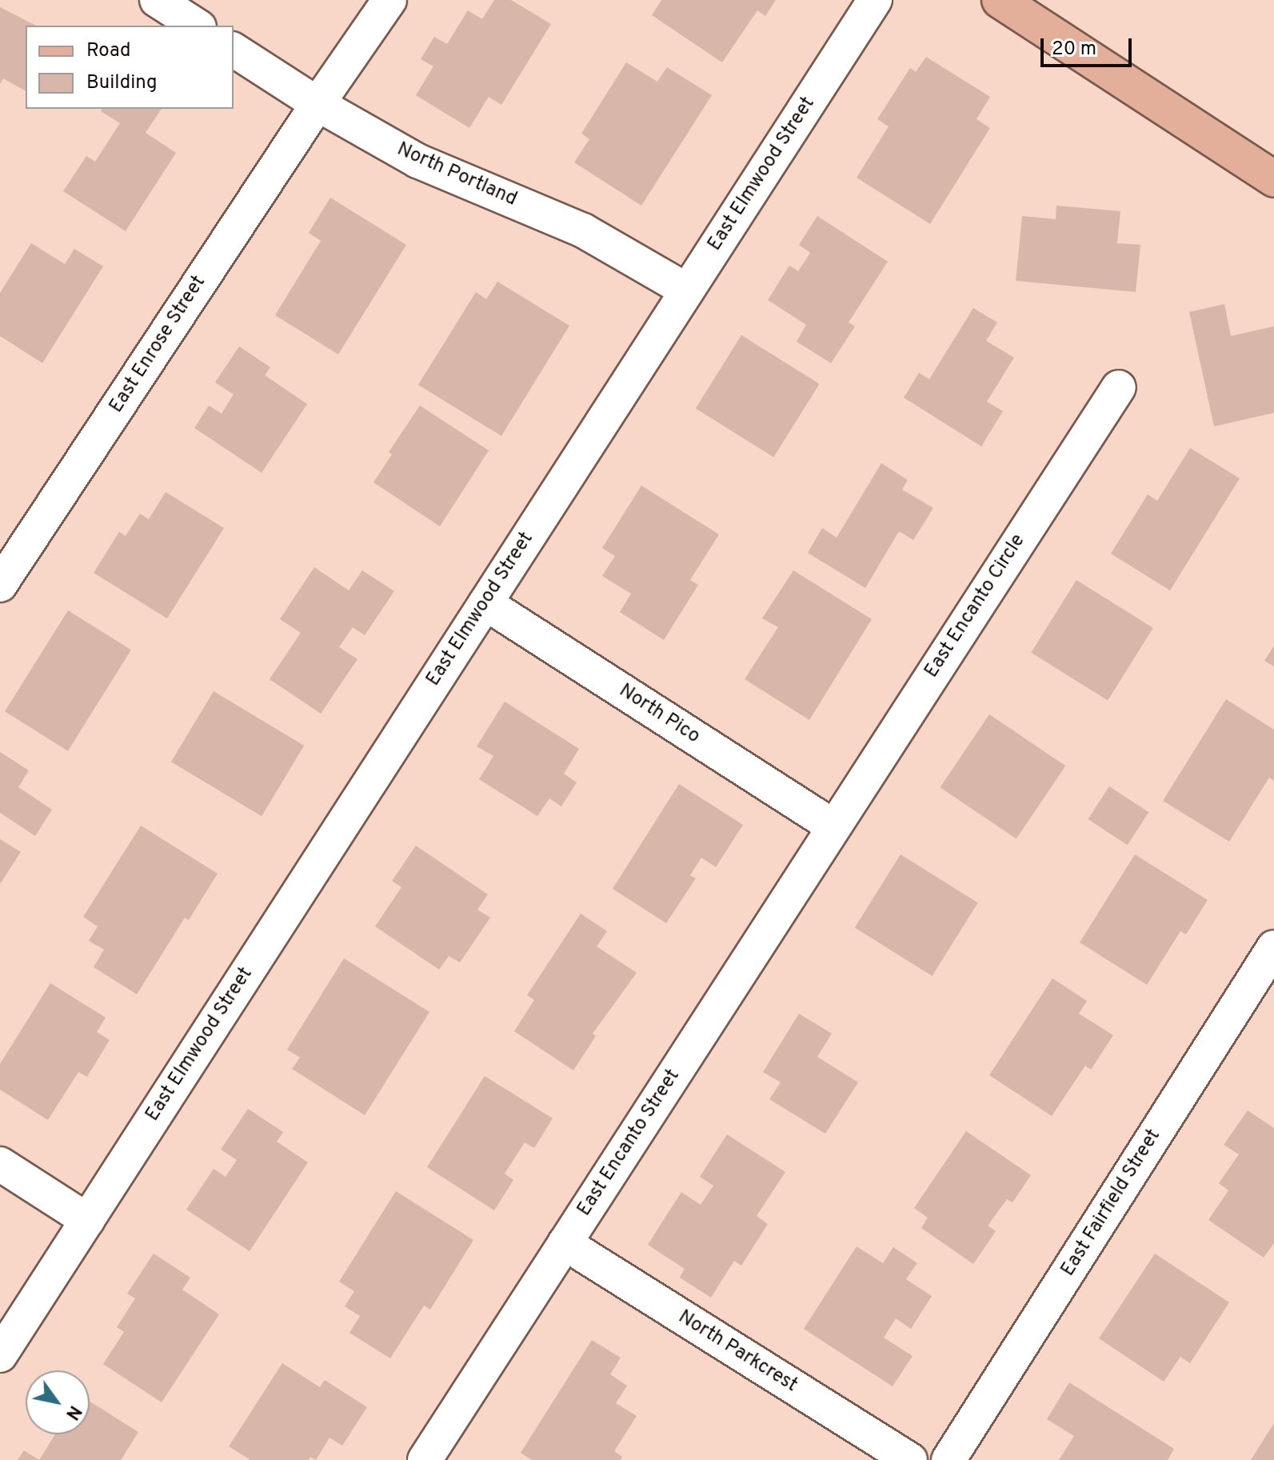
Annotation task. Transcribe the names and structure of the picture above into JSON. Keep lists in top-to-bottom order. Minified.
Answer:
{"streets":{"street":["East Elmwood Street","North Portland","East Enrose Street","East Encanto Circle","North Pico","East Encanto Street","East Fairfield Street","North Parkcrest"]},"crossings":[["East Elmwood Street","North Portland"],["East Elmwood Street","North Pico"],["North Portland","East Enrose Street"],["East Encanto Circle","North Pico"],["East Encanto Circle","East Encanto Street"],["North Pico","East Encanto Street"],["East Encanto Street","North Parkcrest"]],"legend":["Road","Building"],"scale_bar":"20 m","north":"bottom right"}
